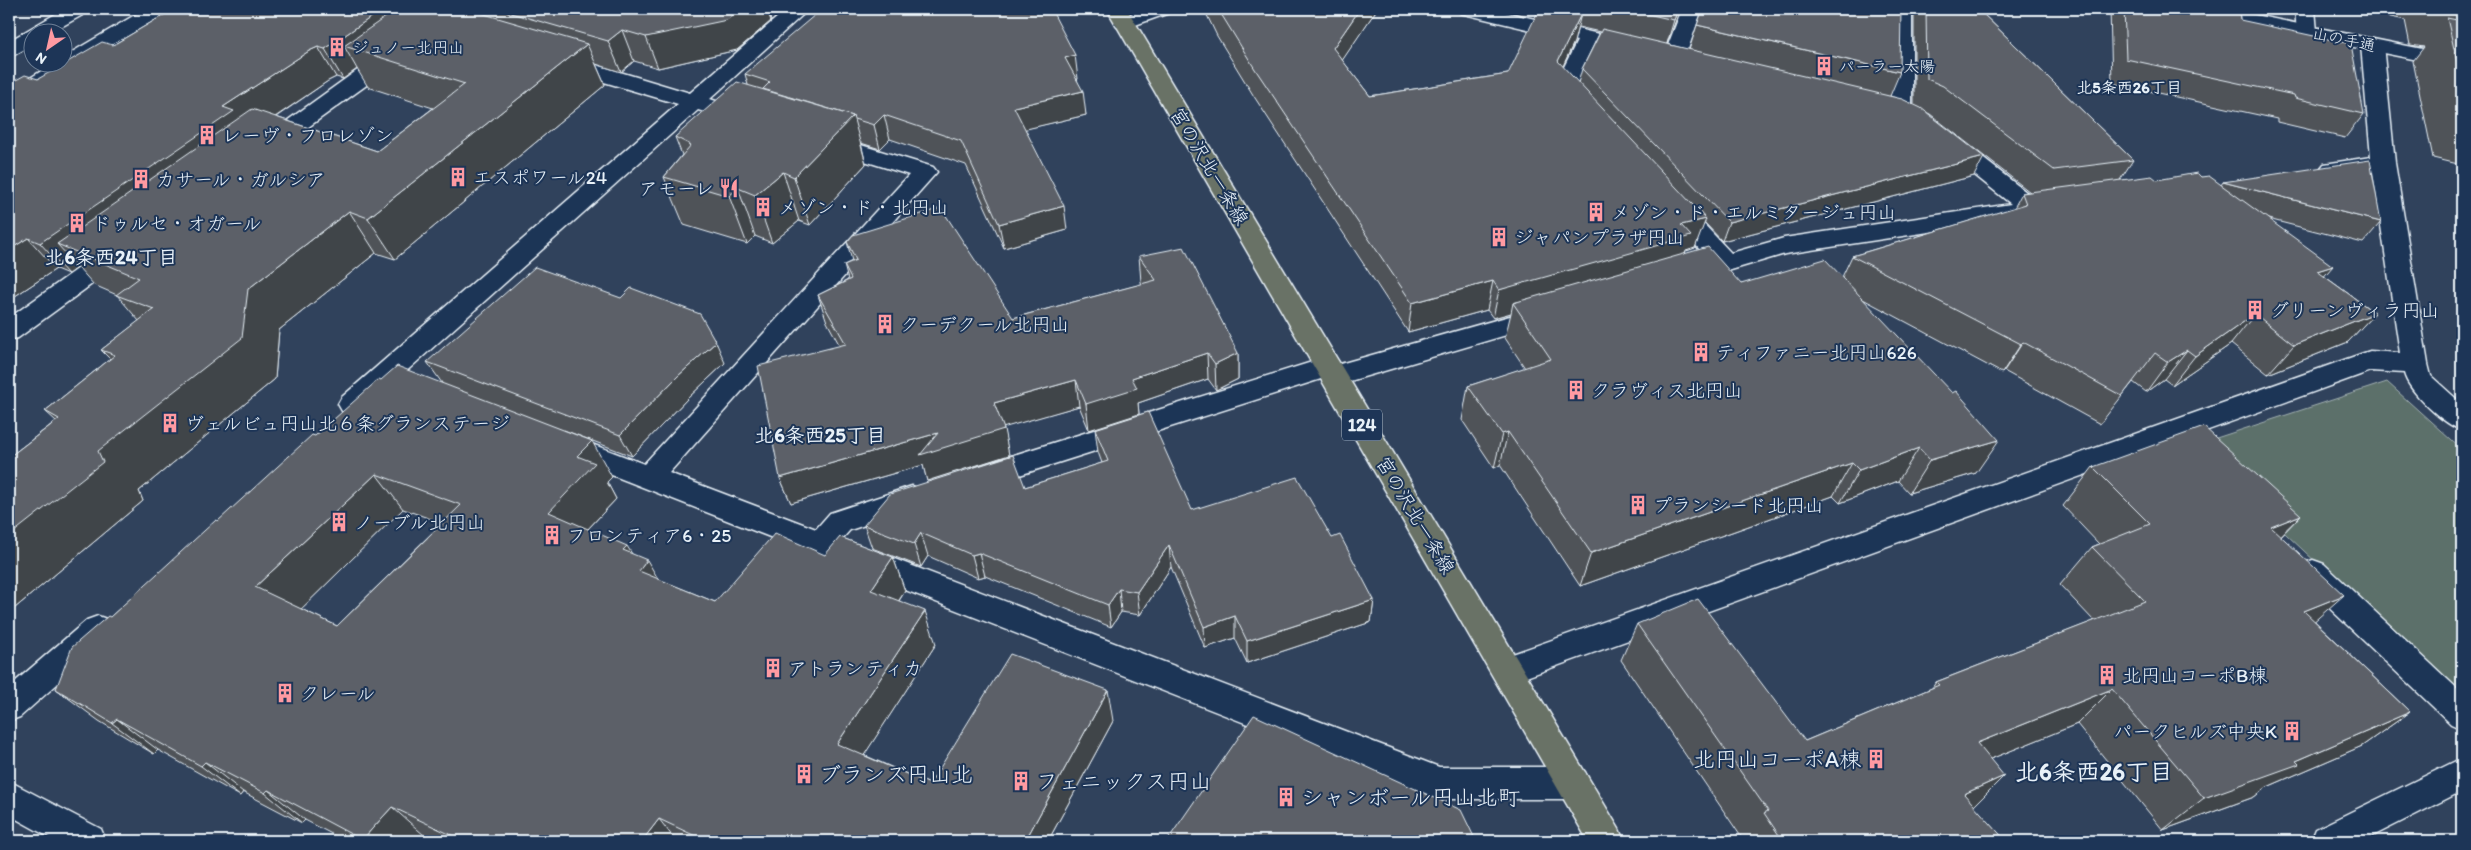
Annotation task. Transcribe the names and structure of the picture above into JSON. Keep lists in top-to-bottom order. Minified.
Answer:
{"streets":{"main road":["宮の沢北一条線","124"],"street":["山の手通"]},"districts":["北5条西26丁目","北6条西24丁目","北6条西25丁目","北6条西26丁目"],"places":{"building":["ジュノー北円山","パーラー太陽","レーヴ・フロレゾン","エスポワール24","カサール・ガルシア","メゾン・ド・北円山","メゾン・ド・エルミタージュ円山","ドゥルセ・オガール","ジャパンプラザ円山","グリーンヴィラ円山","クーデクール北円山","ティファニー北円山626","クラヴィス北円山","ヴェルビュ円山北６条グランステージ","プランシード北円山","ノーブル北円山","フロンティア6・25","アトランティカ","北円山コーポB棟","クレール","パークヒルズ中央K","北円山コーポA棟","ブランズ円山北","フェニックス円山","シャンボール円山北町"],"restaurant":["アモーレ"]},"north":"bottom left"}
